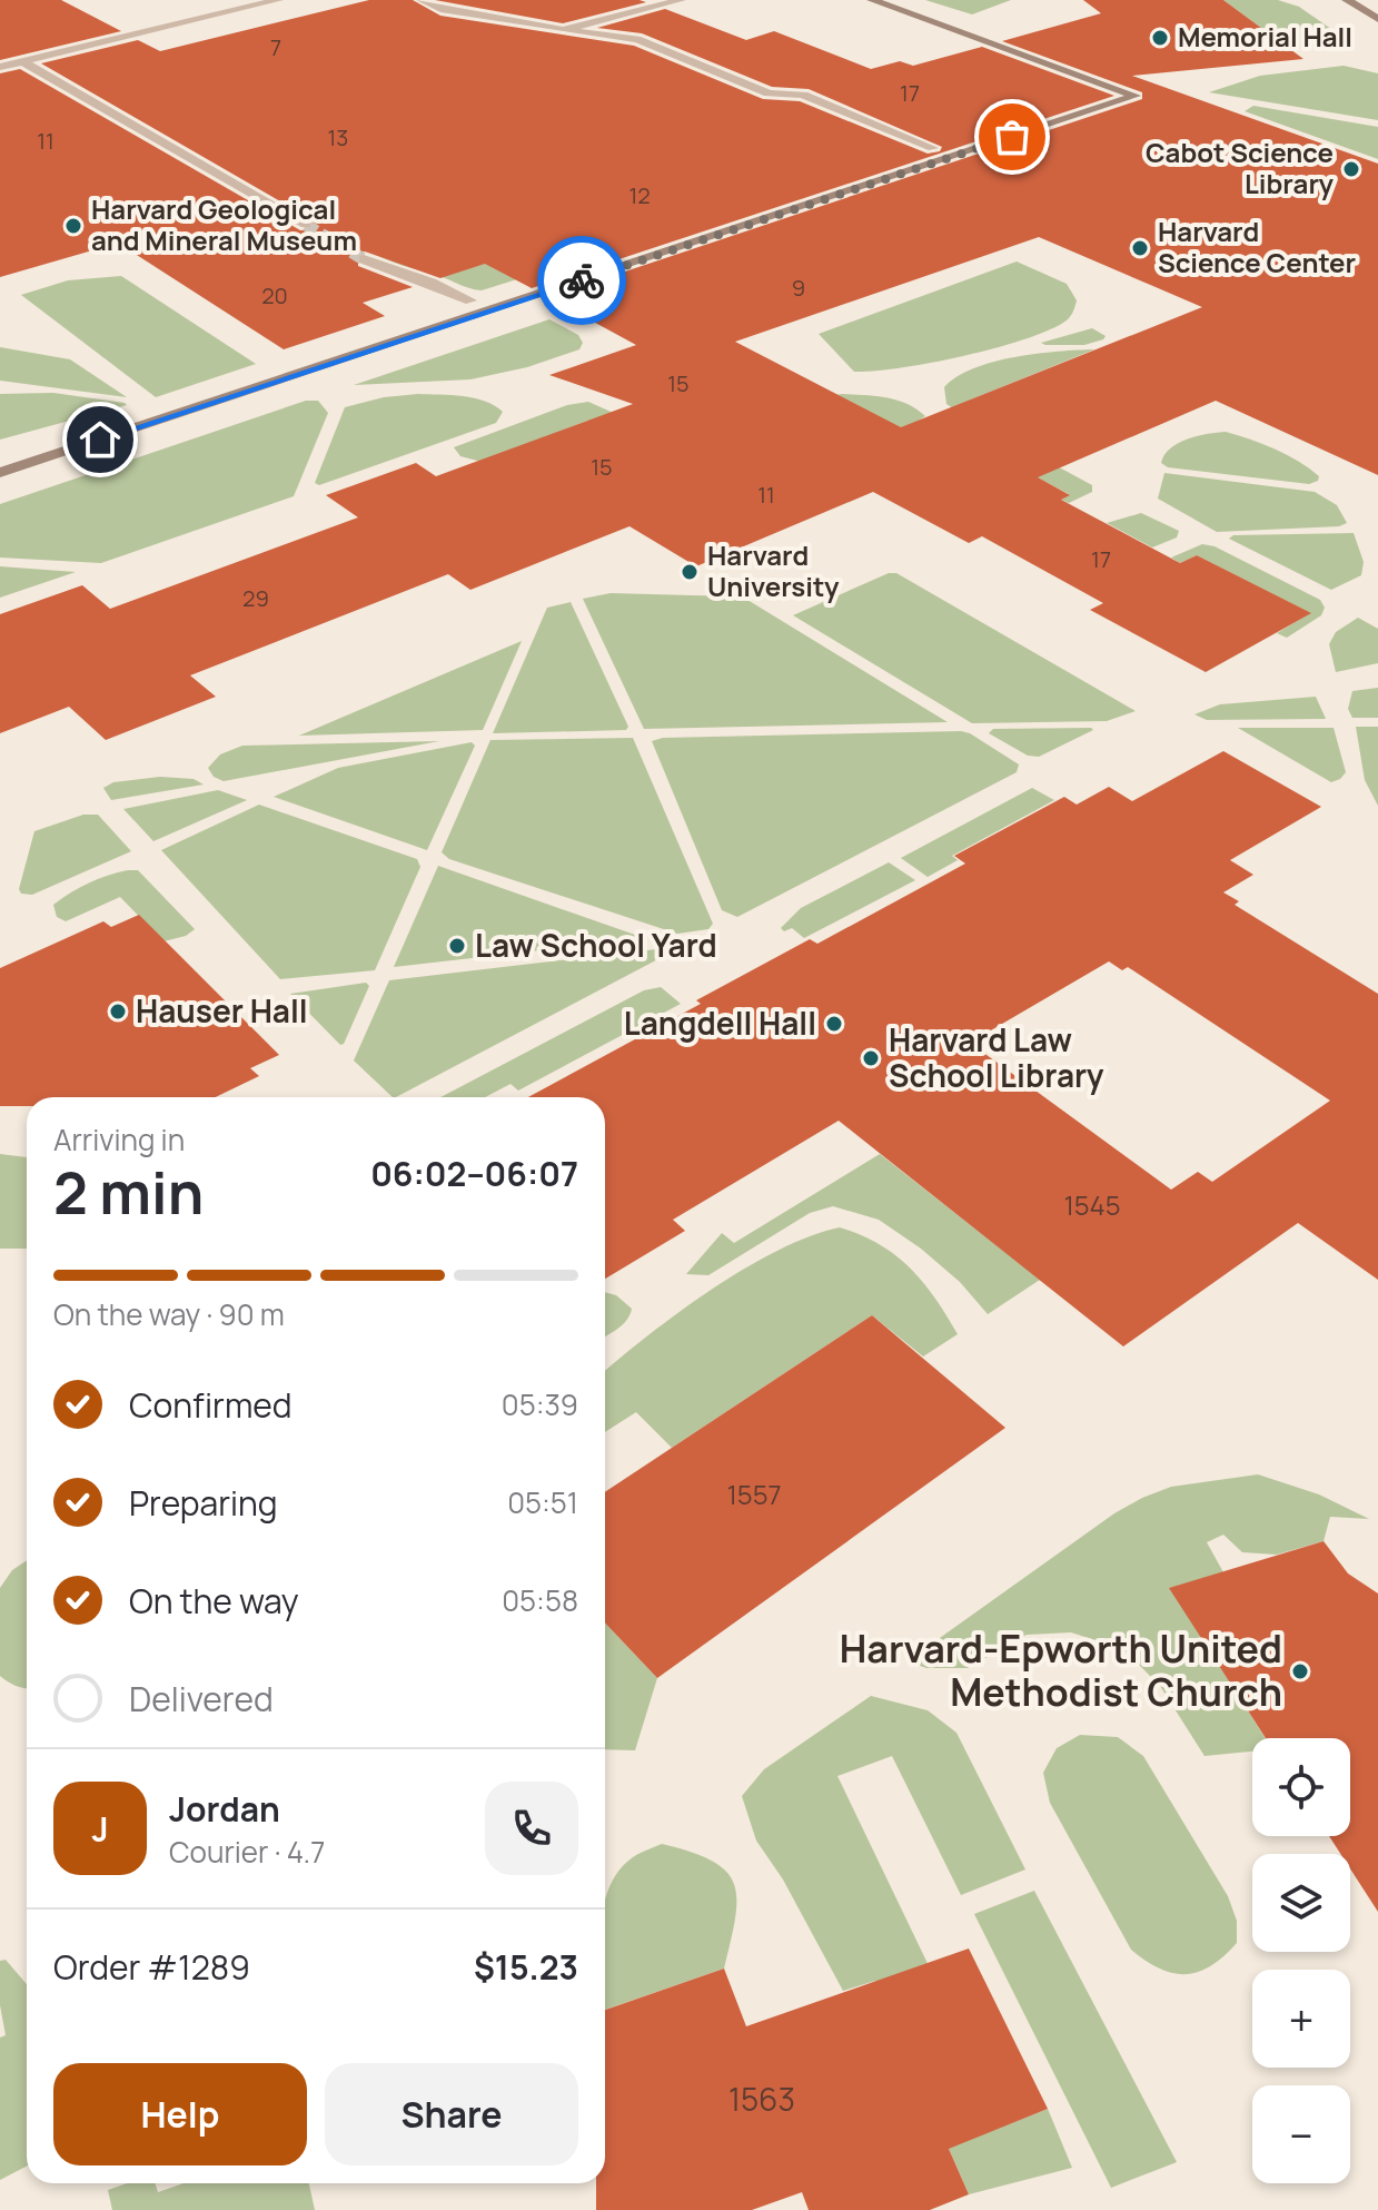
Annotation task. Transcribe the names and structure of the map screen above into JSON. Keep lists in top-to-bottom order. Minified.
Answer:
{"places":["Memorial Hall","Cabot Science Library","Harvard Geological and Mineral Museum","Harvard Science Center","Harvard University","Law School Yard","Hauser Hall","Langdell Hall","Harvard Law School Library","Harvard-Epworth United Methodist Church"],"house_numbers":["7","17","13","11","12","9","20","15","15","11","17","29","1545","1557","1563"],"page":{"heading":["2 min","Arriving in","06:02–06:07"],"panel":["Jordan","Courier · 4.7","Order #1289","$15.23"],"bar":"On the way · 90 m","list":[["Confirmed","05:39"],["Preparing","05:51"],["On the way","05:58"],"Delivered"],"map_buttons":["+","−"],"round":"J","buttons":["Help","Share"]}}
